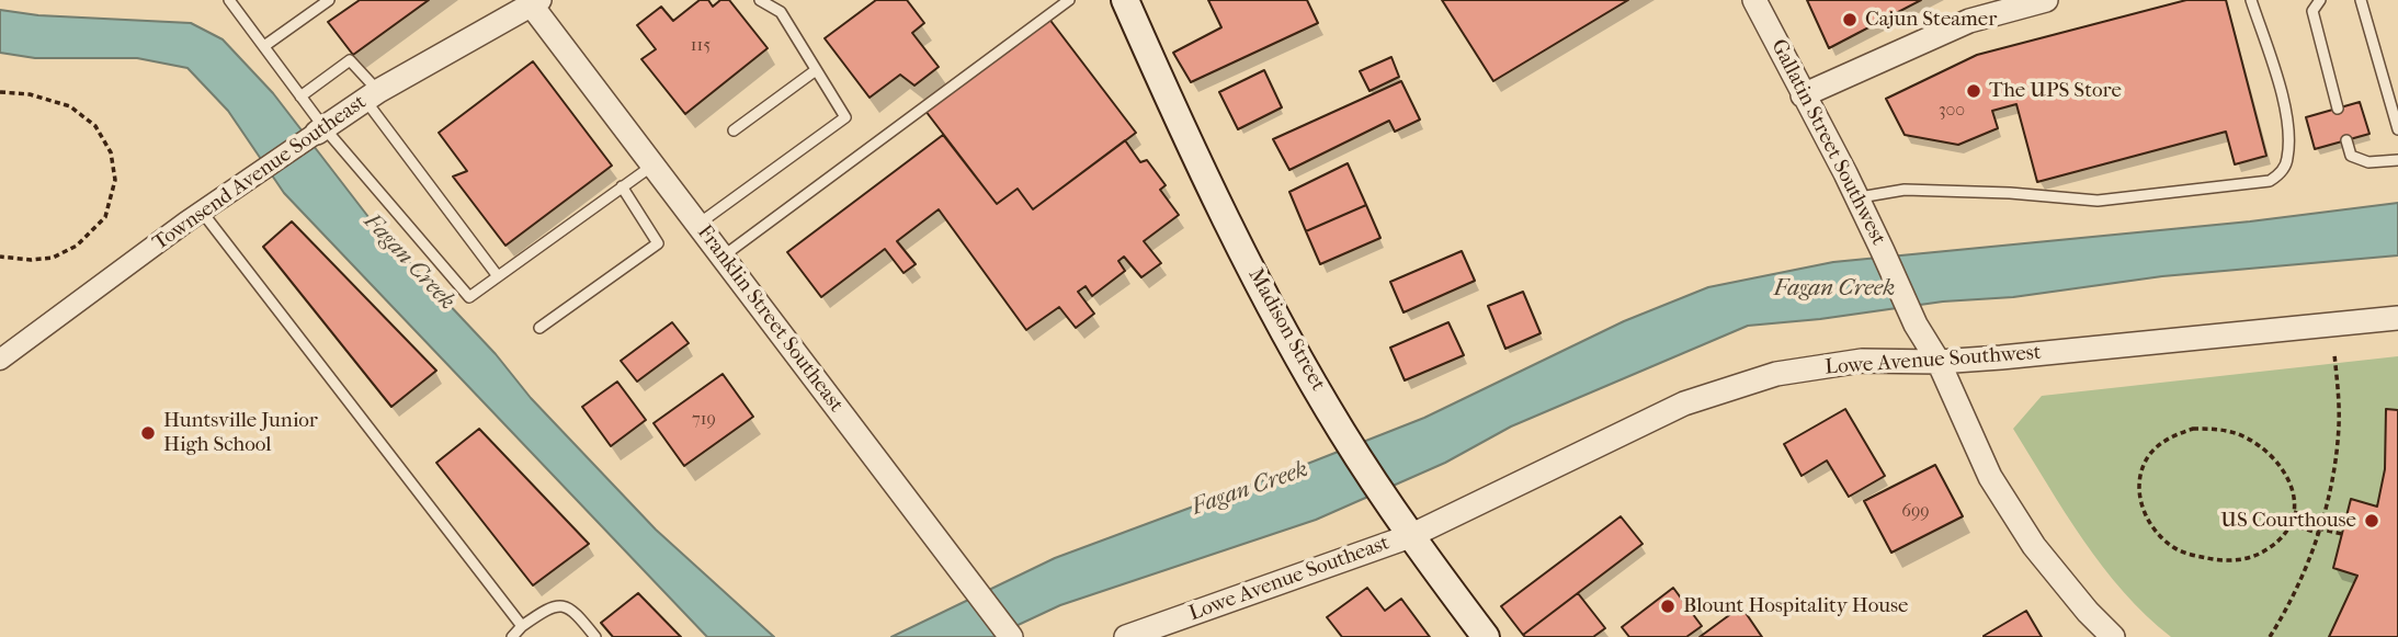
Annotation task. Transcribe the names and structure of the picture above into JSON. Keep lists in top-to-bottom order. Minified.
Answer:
{"streets":{"main road":["Madison Street"],"street":["Gallatin Street Southwest","Townsend Avenue Southeast","Franklin Street Southeast","Lowe Avenue Southwest","Lowe Avenue Southeast"]},"crossings":[["Gallatin Street Southwest","Lowe Avenue Southwest"],["Townsend Avenue Southeast","Franklin Street Southeast"],["Madison Street","Lowe Avenue Southwest"],["Madison Street","Lowe Avenue Southeast"],["Lowe Avenue Southwest","Lowe Avenue Southeast"]],"water":["Fagan Creek"],"places":["Cajun Steamer","The UPS Store","Huntsville Junior High School","US Courthouse","Blount Hospitality House"],"house_numbers":["115","300","719","699"]}
